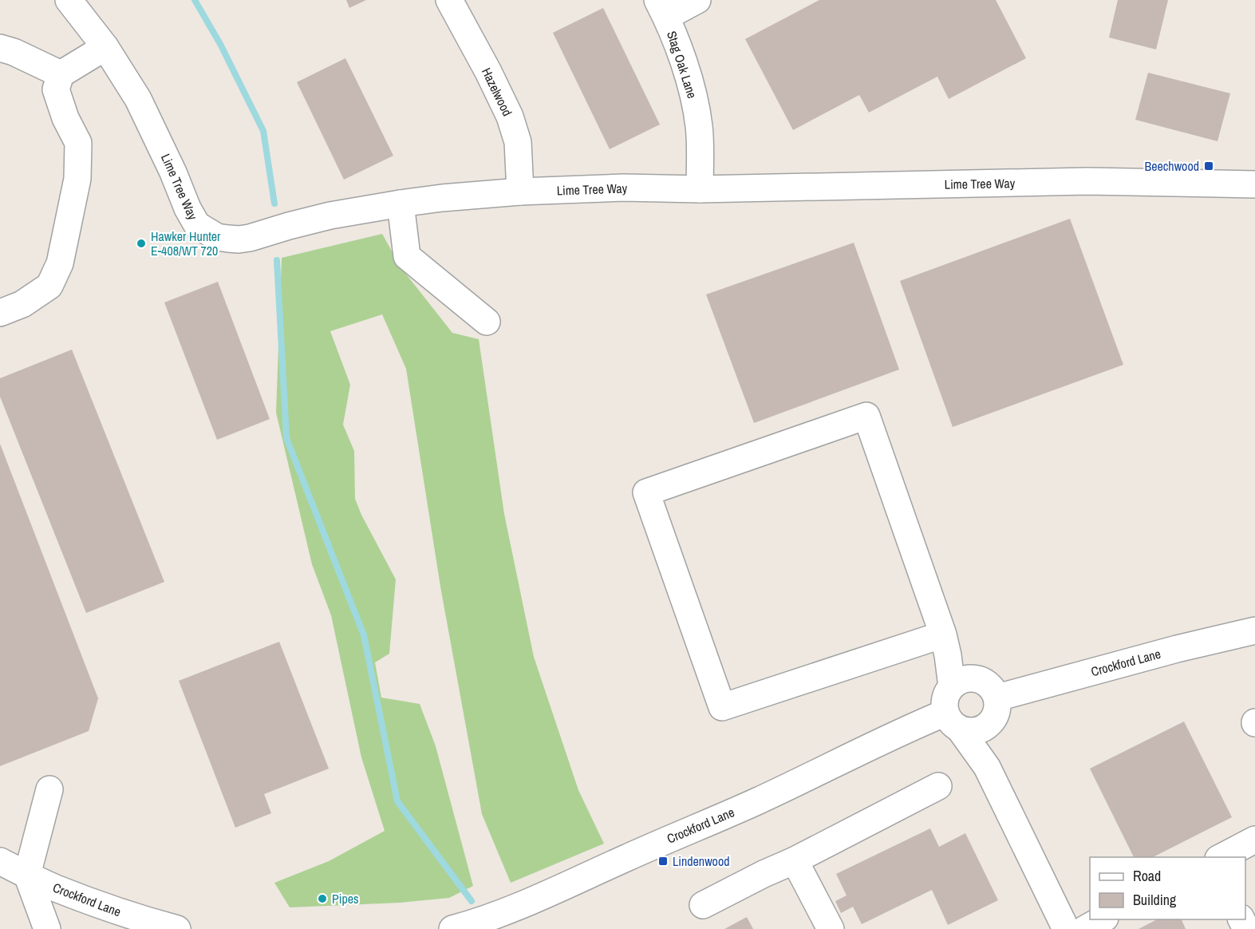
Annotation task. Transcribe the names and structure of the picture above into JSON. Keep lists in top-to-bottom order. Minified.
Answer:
{"streets":{"street":["Stag Oak Lane","Hazelwood","Lime Tree Way","Crockford Lane"]},"crossings":[["Stag Oak Lane","Lime Tree Way"],["Hazelwood","Lime Tree Way"]],"places":{"transit":["Beechwood","Lindenwood"],"other":["Hawker Hunter E-408/WT 720","Pipes"]},"legend":["Road","Building"]}
